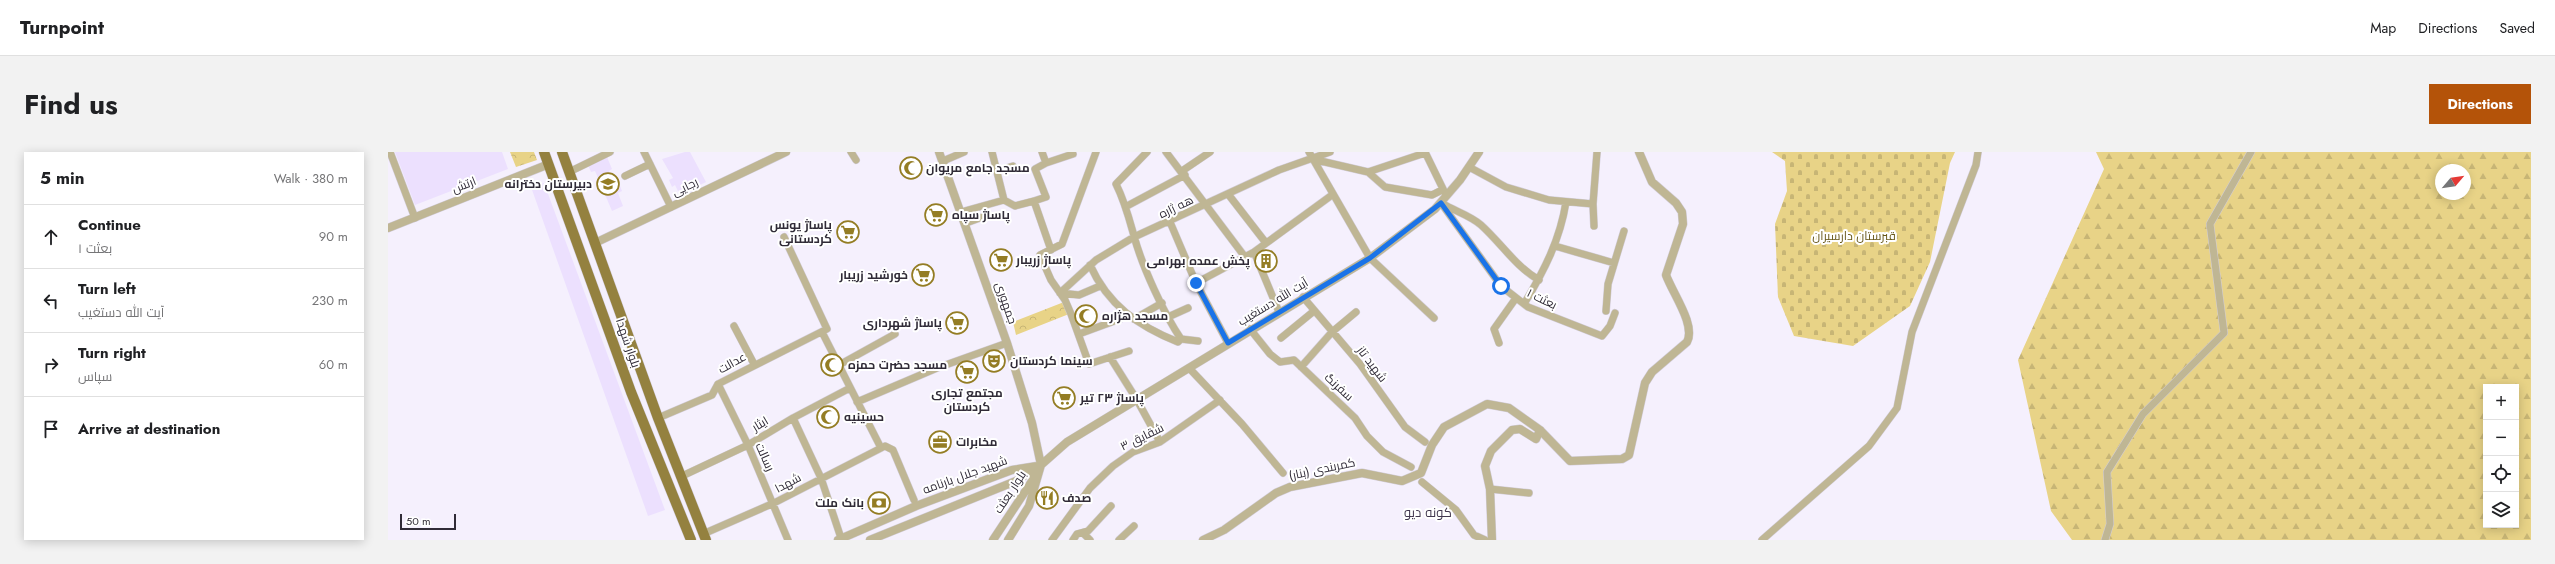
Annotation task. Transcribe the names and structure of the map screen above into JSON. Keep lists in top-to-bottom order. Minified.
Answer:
{"streets":{"main road":["بلوار شهدا"],"street":["ارتش","رجایی","هه ژاره","بعثت ۱","آیت الله دستغیب","جمهوری","عدالت","شهید تاز","سفرنگ","ایثار","شقایق ۳","رسالت","کمربندی (بنار)","شهید جلال بارنامه","شهدا","بلوار بعثت"]},"crossings":[["ارتش","بلوار شهدا"],["رجایی","بلوار شهدا"],["بعثت ۱","آیت الله دستغیب"],["آیت الله دستغیب","جمهوری"],["آیت الله دستغیب","شهید تاز"],["آیت الله دستغیب","سفرنگ"],["آیت الله دستغیب","شهید جلال بارنامه"],["آیت الله دستغیب","بلوار بعثت"],["جمهوری","شهید جلال بارنامه"],["جمهوری","بلوار بعثت"],["بلوار شهدا","عدالت"],["بلوار شهدا","ایثار"],["بلوار شهدا","شهدا"],["عدالت","رسالت"],["ایثار","رسالت"],["رسالت","شهدا"],["شهید جلال بارنامه","بلوار بعثت"]],"districts":["کونه دیو"],"parks":["قبرستان دارسیران"],"places":{"mosque":["مسجد جامع مریوان","مسجد هژاره","مسجد حضرت حمزه","حسینیه"],"school or university":["دبیرستان دخترانه"],"supermarket":["پاساژ سپاه","پاساژ یونس کردستانی","پاساژ زریبار","خورشید زریبار","پاساژ شهرداری","مجتمع تجاری کردستان","پاساژ ۲۳ تیر"],"building":["پخش عمده بهرامی"],"theatre":["سینما کردستان"],"office":["مخابرات"],"restaurant":["صدف"],"bank":["بانک ملت"]},"scale_bar":"50 m","north":"top right","page":{"header":"Turnpoint","nav":["Map","Directions","Saved"],"title":"Find us","buttons":"Directions","heading":["5 min","Walk · 380 m"],"list":[["Continue","بعثت ۱","90 m"],["Turn left","آیت الله دستغیب","230 m"],["Turn right","سپاس","60 m"],"Arrive at destination"],"map_buttons":["+","−"],"scale":"50 m"}}
